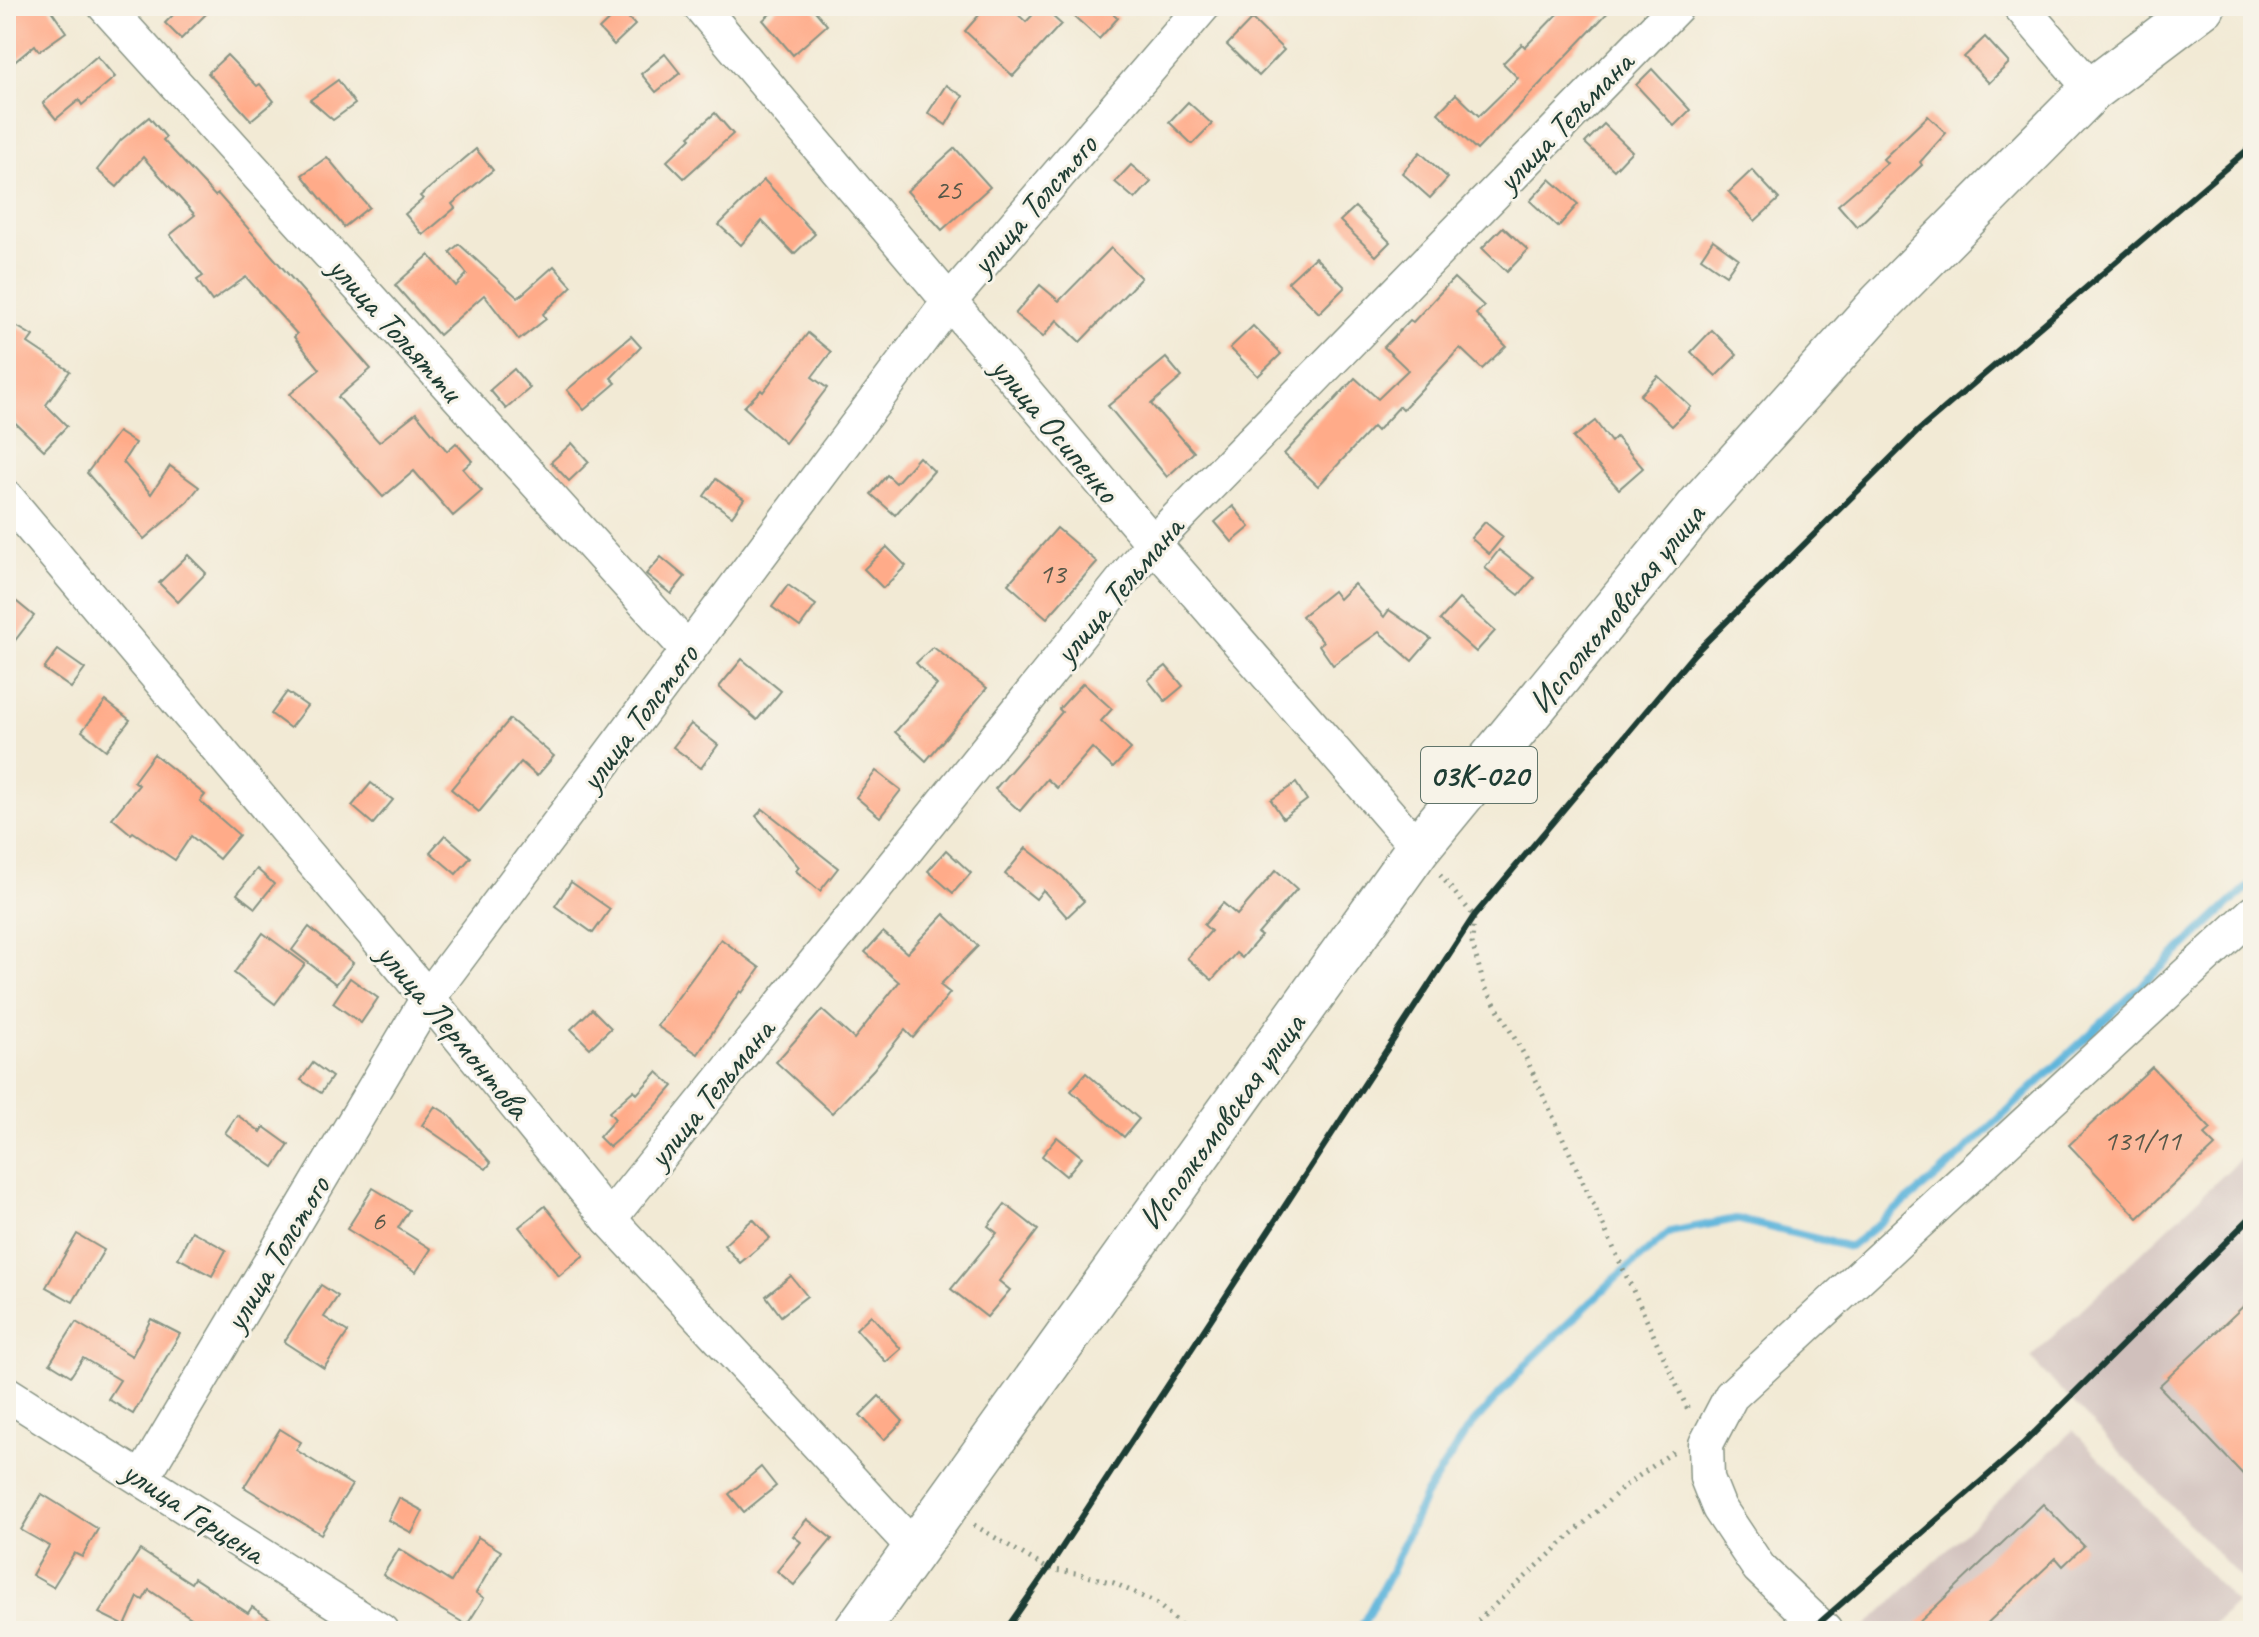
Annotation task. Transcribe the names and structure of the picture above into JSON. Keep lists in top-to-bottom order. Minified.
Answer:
{"streets":{"main road":["Исполкомовская улица","03К-020"],"street":["улица Тельмана","улица Толстого","улица Тольятти","улица Осипенко","улица Лермонтова","улица Герцена"]},"crossings":[["улица Тельмана","улица Осипенко"],["улица Тельмана","улица Лермонтова"],["улица Толстого","улица Тольятти"],["улица Толстого","улица Осипенко"],["улица Толстого","улица Лермонтова"],["улица Толстого","улица Герцена"],["улица Осипенко","Исполкомовская улица"],["Исполкомовская улица","улица Лермонтова"]],"house_numbers":["25","13","131/11","6"]}
